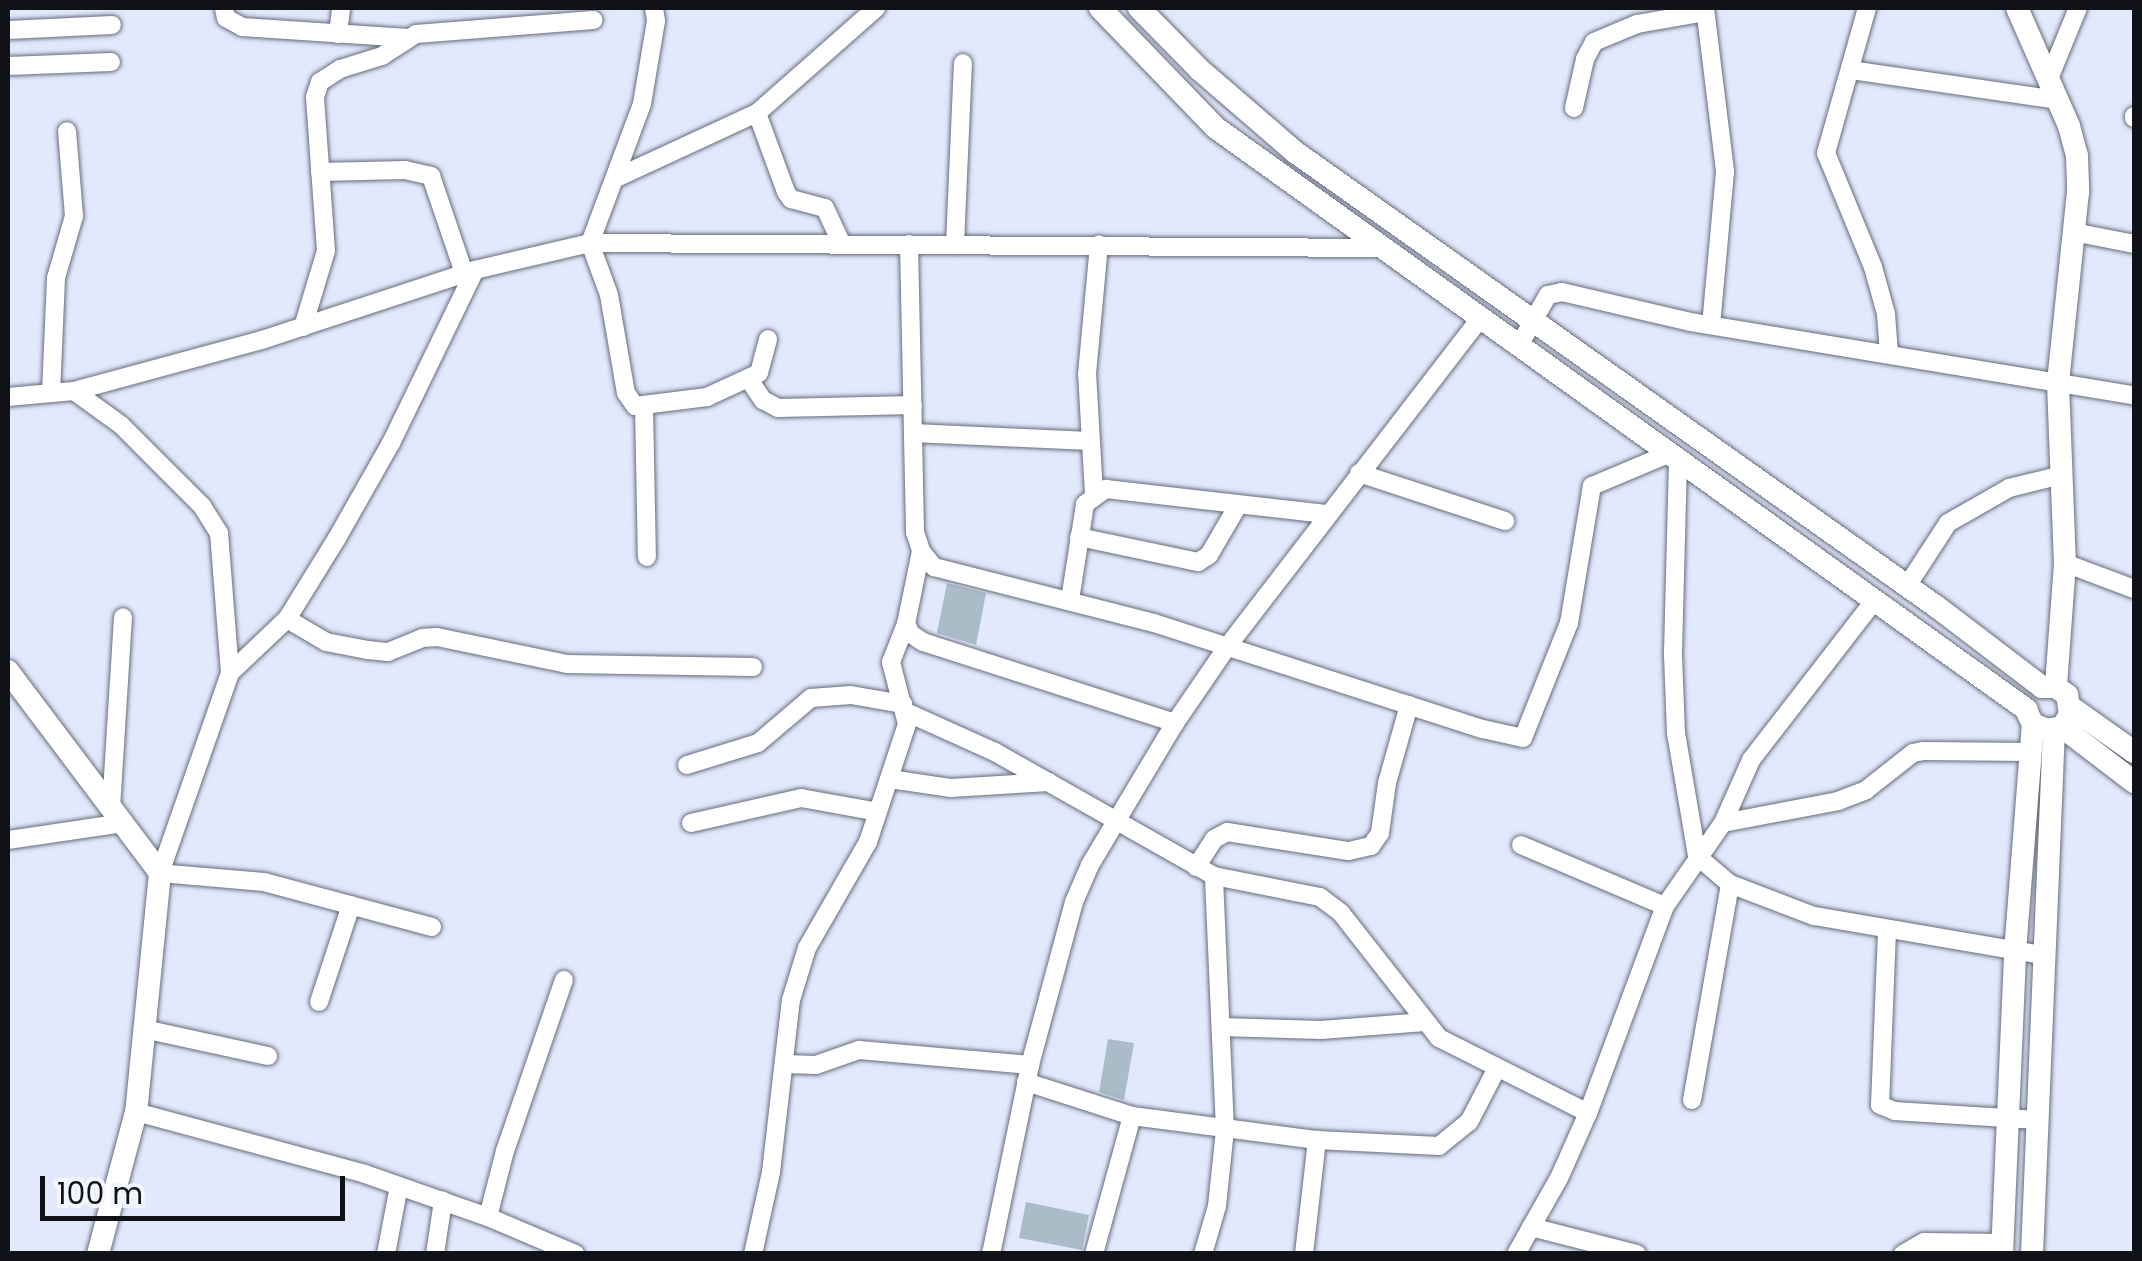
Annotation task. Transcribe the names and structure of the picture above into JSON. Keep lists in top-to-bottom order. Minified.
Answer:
{"scale_bar":"100 m"}
